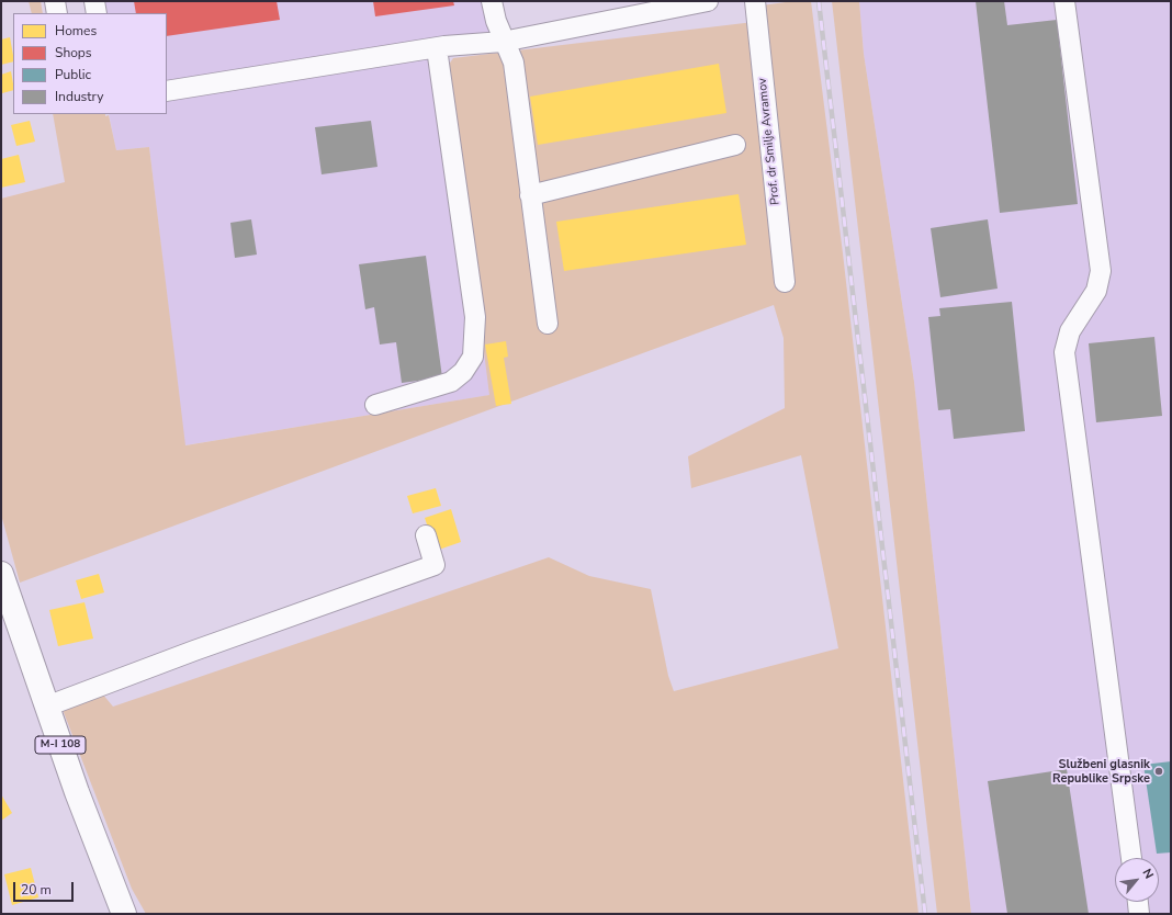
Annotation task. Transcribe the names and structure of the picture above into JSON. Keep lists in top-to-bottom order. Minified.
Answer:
{"streets":{"main road":["M-I 108"],"street":["Prof. dr Smilje Avramov"]},"places":["Službeni glasnik Republike Srpske"],"legend":["Homes","Shops","Public","Industry"],"scale_bar":"20 m","north":"top right"}
